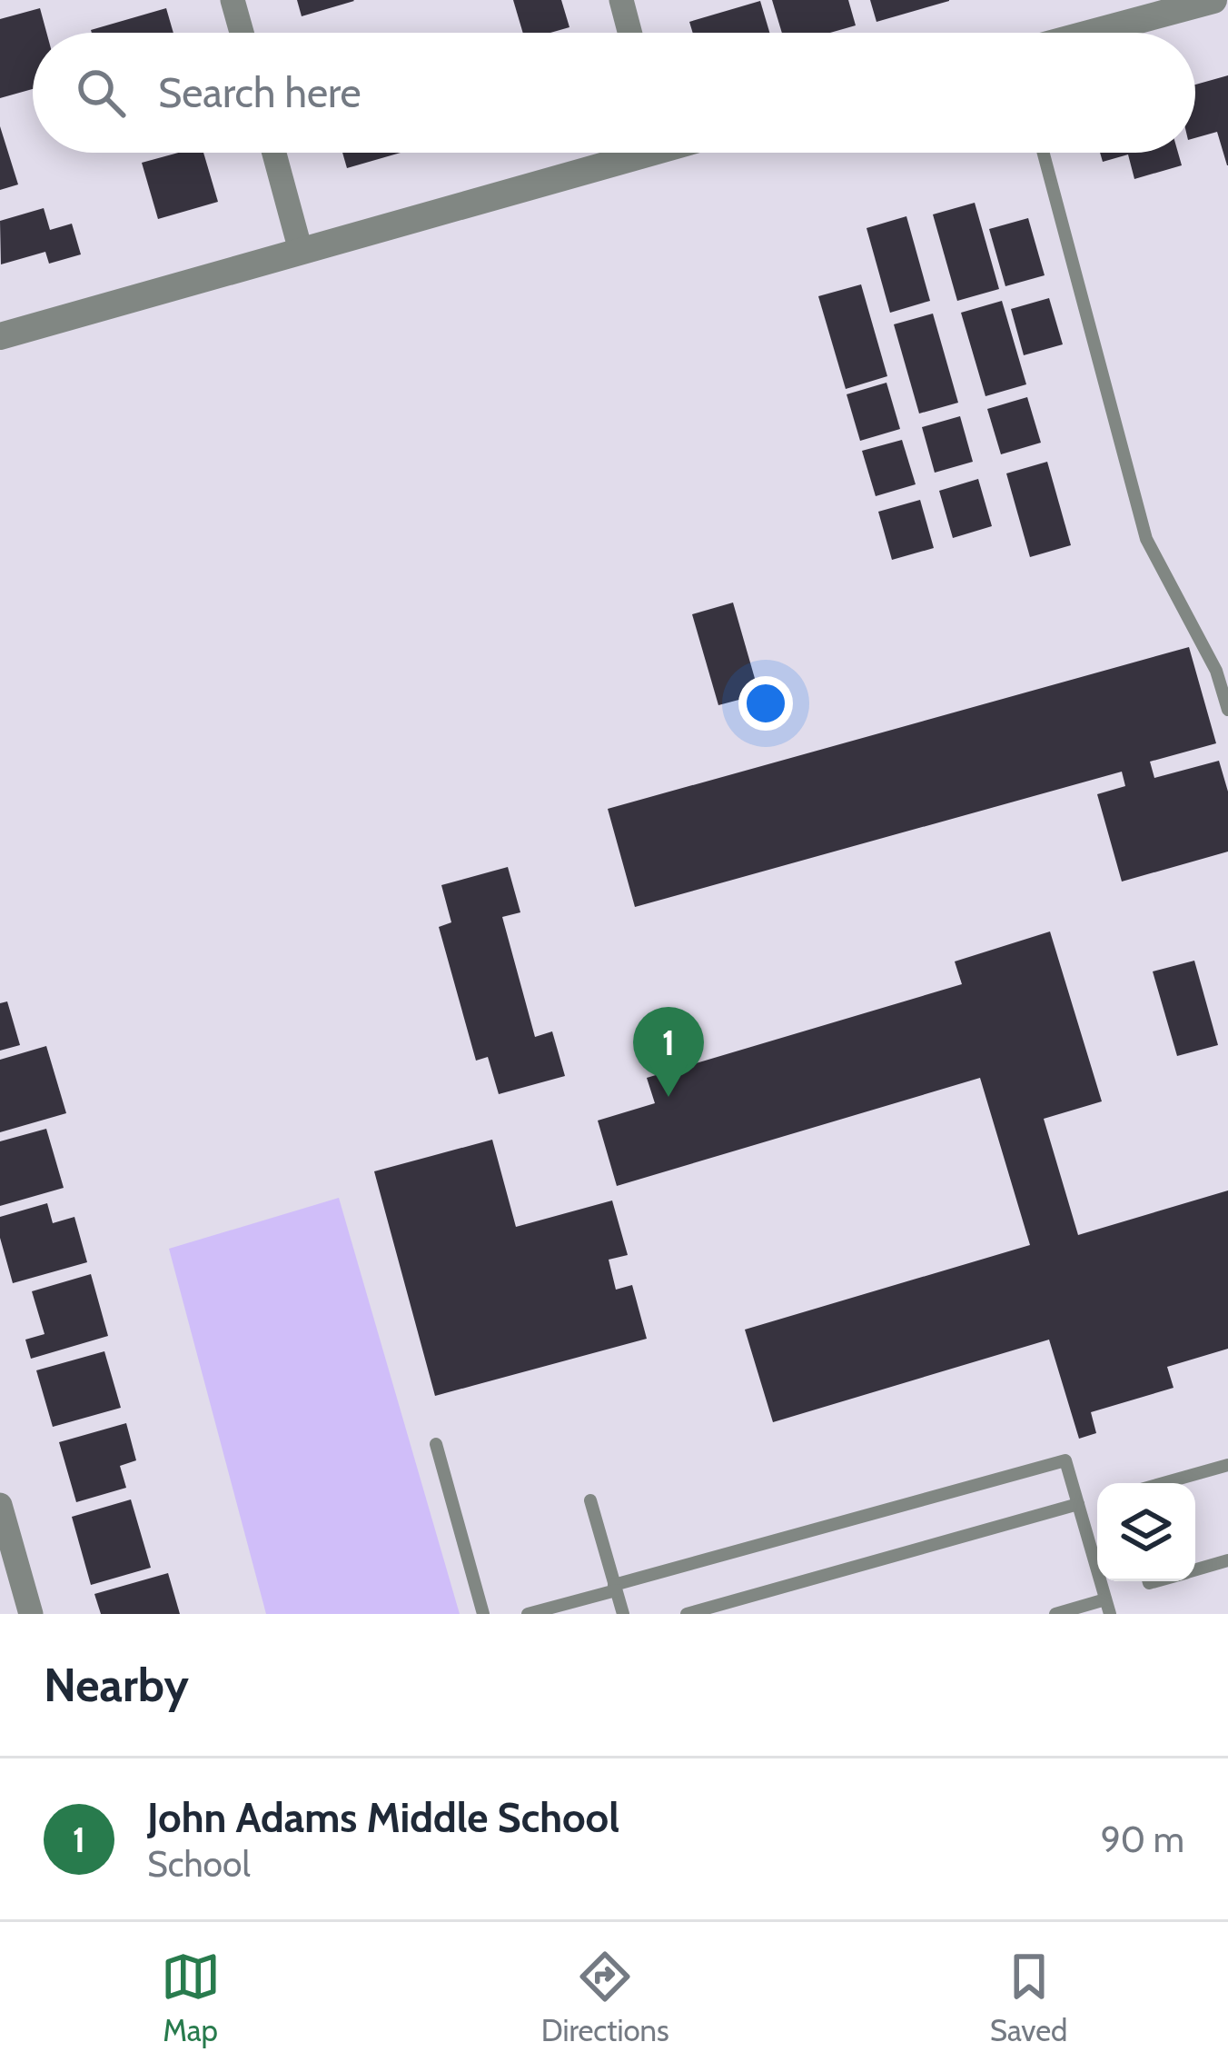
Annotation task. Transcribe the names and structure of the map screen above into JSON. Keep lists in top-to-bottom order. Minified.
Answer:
{"page":{"search":"Search here","pins":"1","heading":"Nearby","list":[{"mark":"1","name":"John Adams Middle School","note":"School","value":"90 m"}],"nav":["Map","Directions","Saved"]}}
